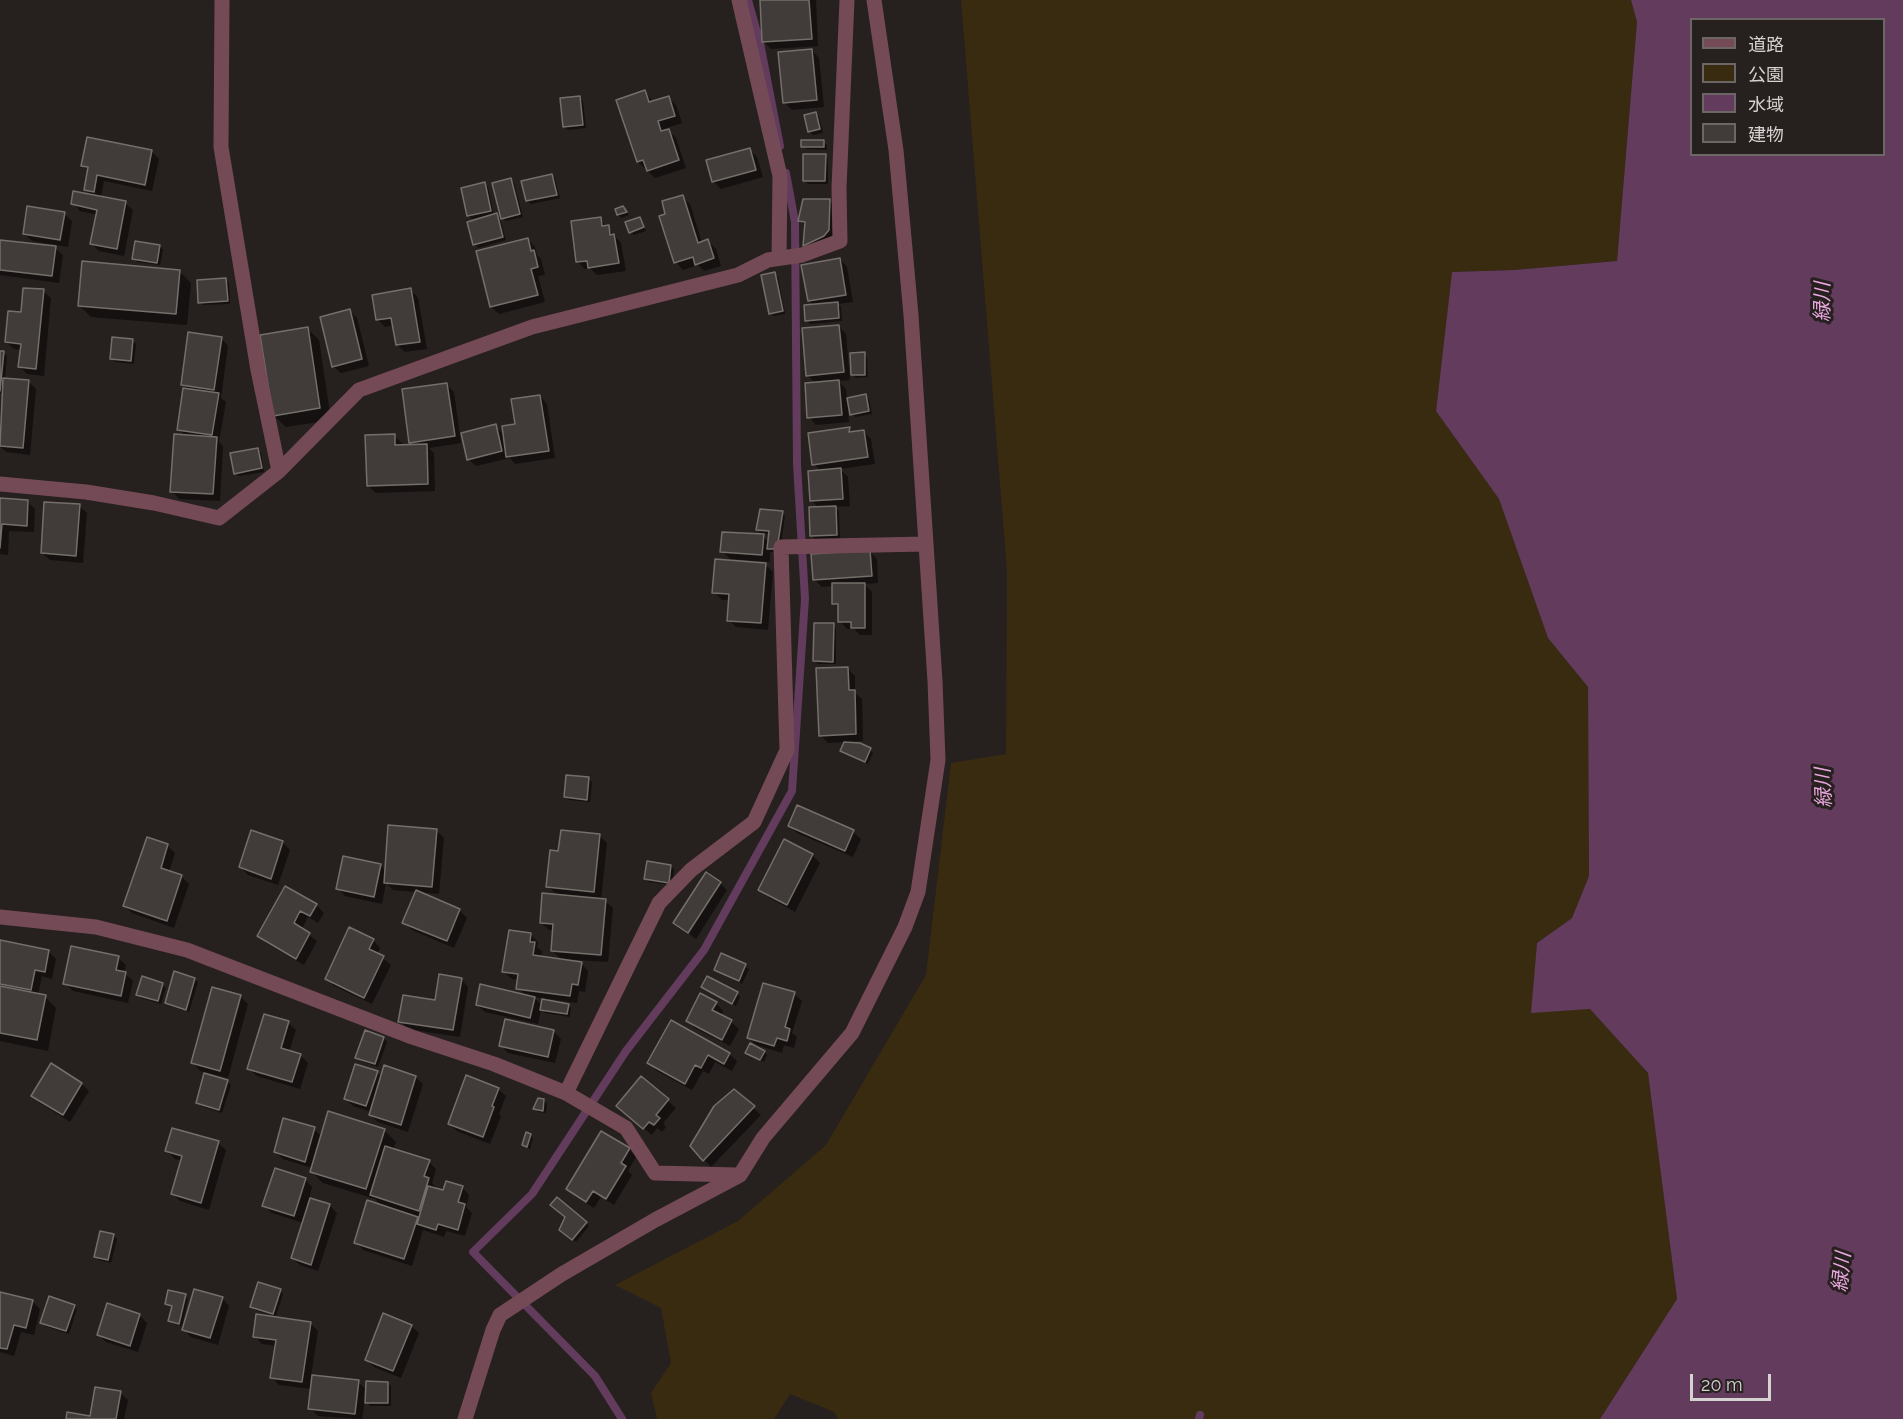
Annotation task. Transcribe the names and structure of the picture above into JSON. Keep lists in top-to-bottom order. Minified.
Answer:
{"water":["緑川"],"legend":["道路","公園","水域","建物"],"scale_bar":"20 m"}
